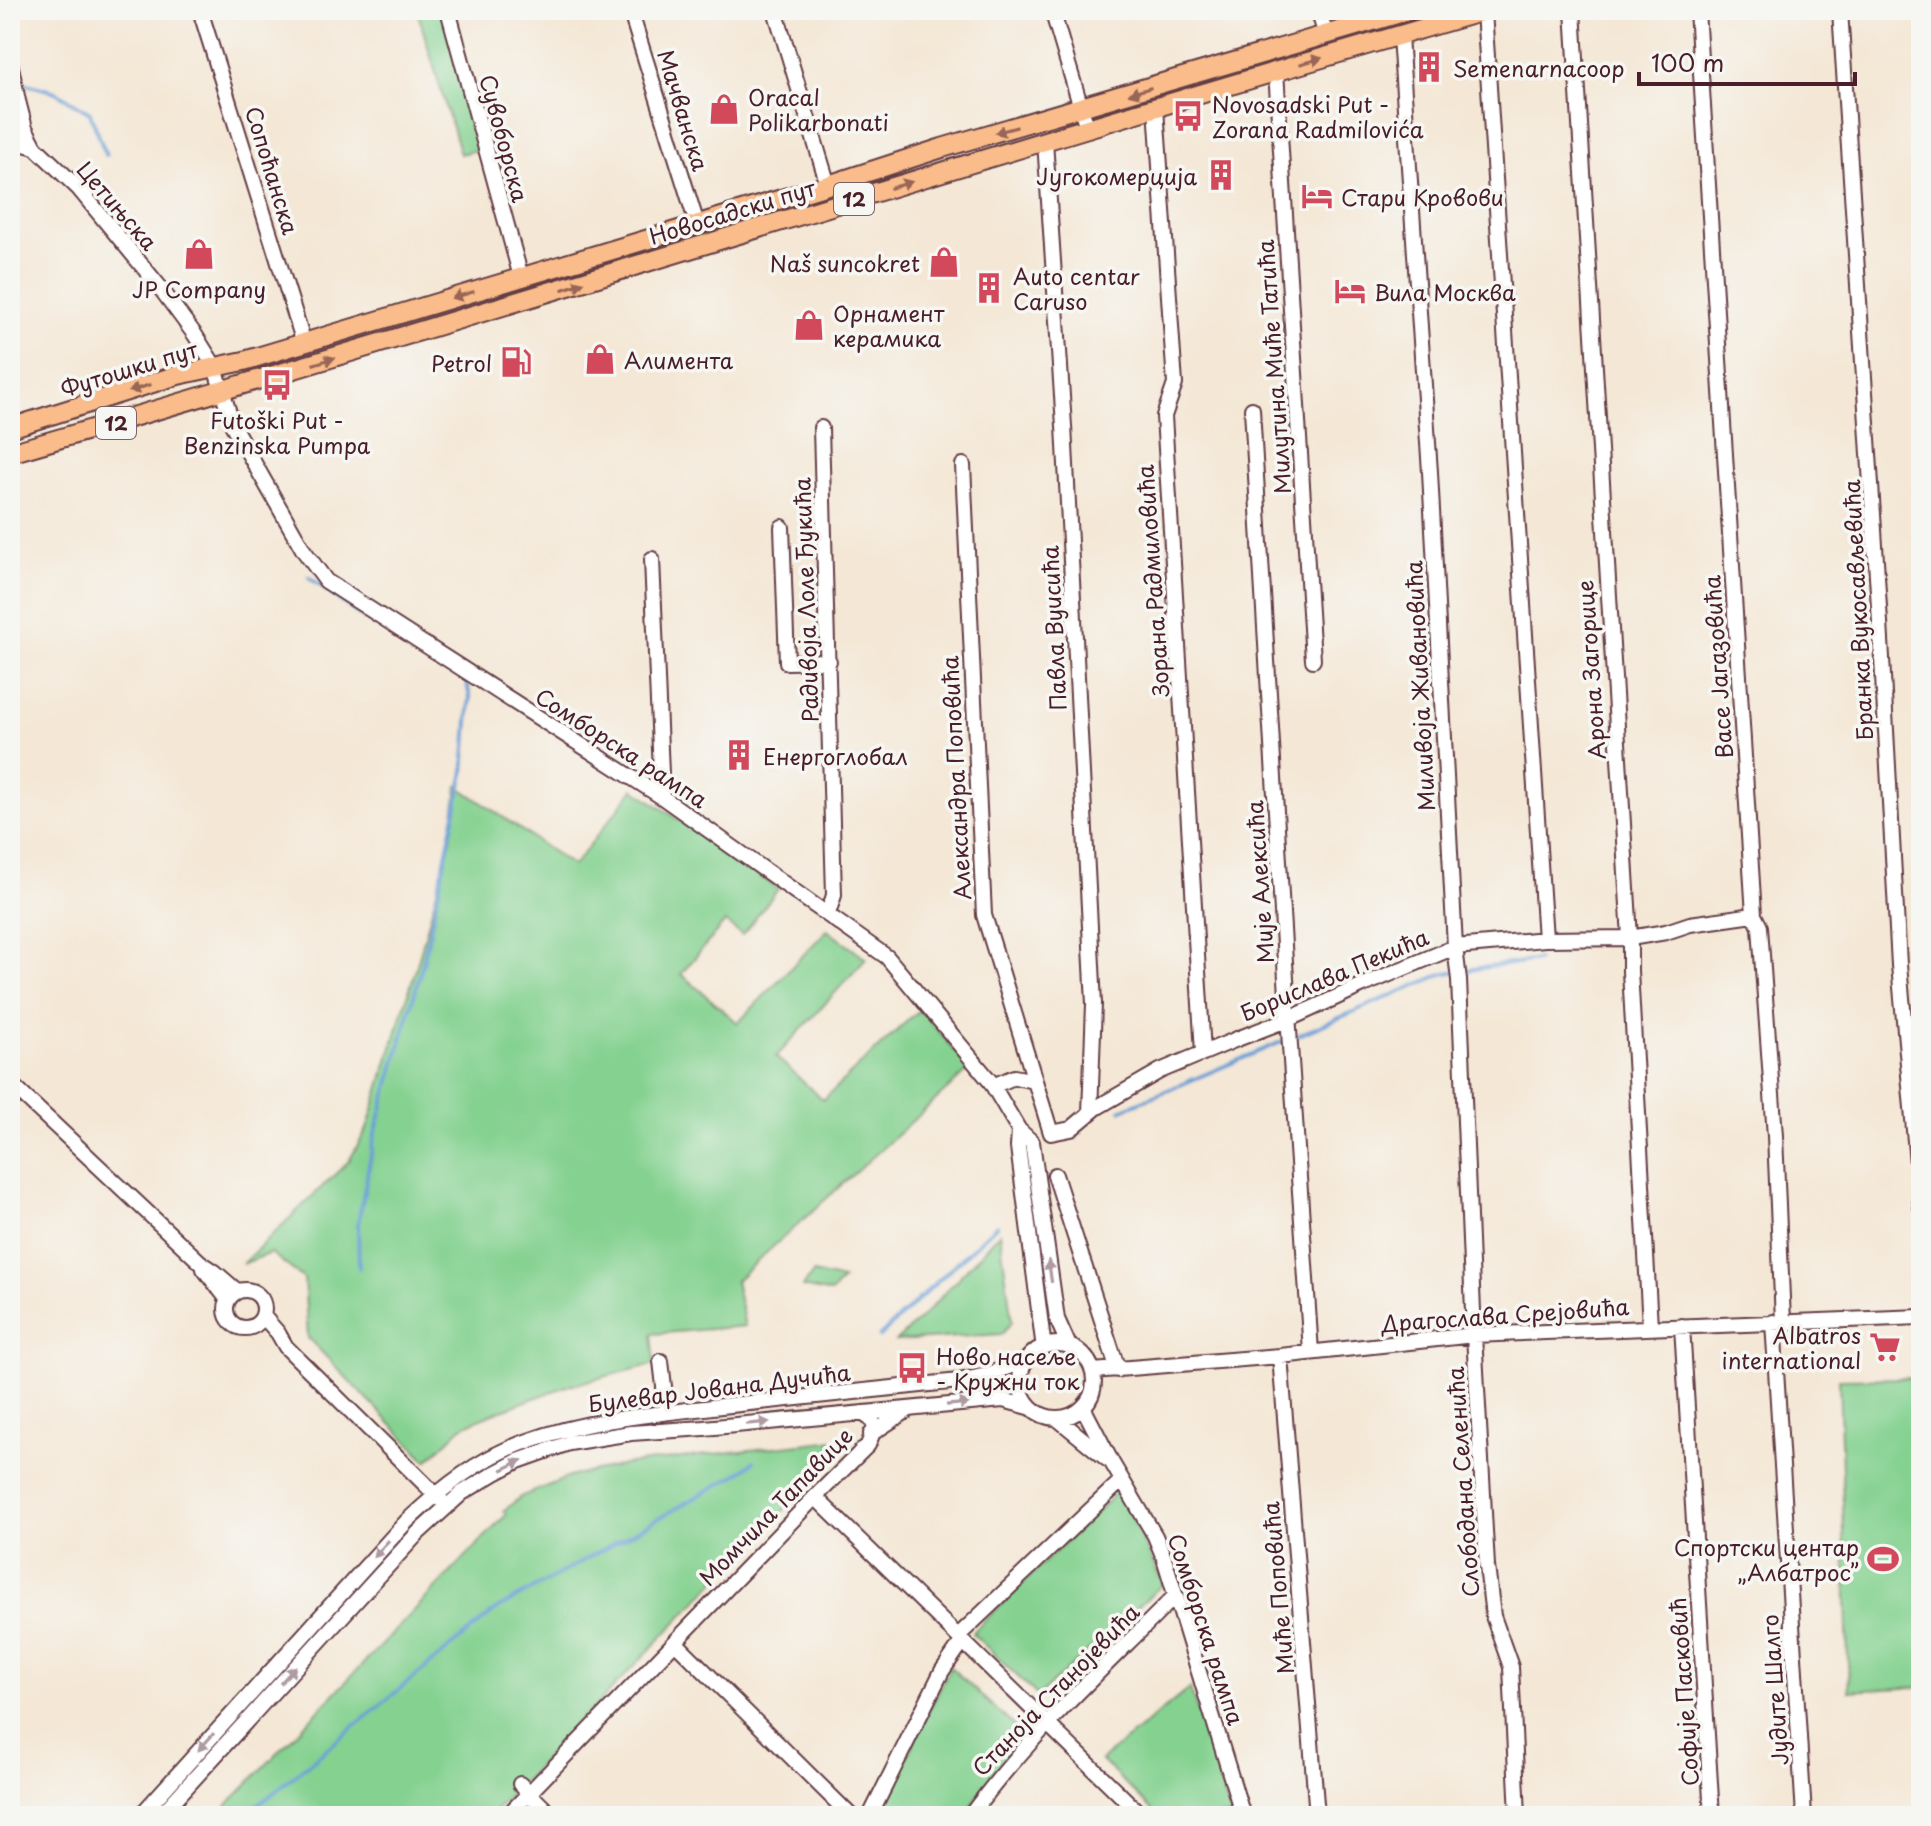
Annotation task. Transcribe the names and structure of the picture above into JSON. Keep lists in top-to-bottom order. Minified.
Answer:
{"streets":{"main road":["12","Новосадски пут","Футошки пут"],"street":["Мачванска","Сувоборска","Сопоћанска","Цетињска","Милутина Миће Татића","Зорана Радмиловића","Радивоја Лоле Ђукића","Бранка Вукосављевића","Павла Вуисића","Васе Јагазовића","Арона Загорице","Миливоја Живановића","Сомборска рампа","Александра Поповића","Мије Алексића","Борислава Пекића","Драгослава Срејовића","Булевар Јована Дучића","Слободана Селенића","Момчила Тапавице","Миће Поповића","Станоја Станојевића","Јудите Шалго","Софије Пасковић"]},"crossings":[["Мачванска","Новосадски пут"],["Сувоборска","Новосадски пут"],["Сопоћанска","Новосадски пут"],["12","Цетињска"],["12","Новосадски пут"],["12","Сомборска рампа"],["Цетињска","Новосадски пут"],["Цетињска","Футошки пут"],["Цетињска","Сомборска рампа"],["Новосадски пут","Милутина Миће Татића"],["Новосадски пут","Футошки пут"],["Новосадски пут","Зорана Радмиловића"],["Новосадски пут","Павла Вуисића"],["Новосадски пут","Миливоја Живановића"],["Новосадски пут","Сомборска рампа"],["Зорана Радмиловића","Борислава Пекића"],["Радивоја Лоле Ђукића","Сомборска рампа"],["Павла Вуисића","Борислава Пекића"],["Васе Јагазовића","Борислава Пекића"],["Васе Јагазовића","Драгослава Срејовића"],["Васе Јагазовића","Јудите Шалго"],["Арона Загорице","Борислава Пекића"],["Арона Загорице","Драгослава Срејовића"],["Миливоја Живановића","Борислава Пекића"],["Миливоја Живановића","Драгослава Срејовића"],["Миливоја Живановића","Слободана Селенића"],["Сомборска рампа","Драгослава Срејовића"],["Сомборска рампа","Булевар Јована Дучића"],["Сомборска рампа","Станоја Станојевића"],["Александра Поповића","Борислава Пекића"],["Мије Алексића","Борислава Пекића"],["Мије Алексића","Драгослава Срејовића"],["Драгослава Срејовића","Булевар Јована Дучића"],["Драгослава Срејовића","Слободана Селенића"],["Драгослава Срејовића","Миће Поповића"],["Драгослава Срејовића","Јудите Шалго"],["Драгослава Срејовића","Софије Пасковић"],["Булевар Јована Дучића","Момчила Тапавице"]],"places":{"building":["Semenarnacoop","Југокомерција","Auto centar Caruso","Енергоглобал"],"shop":["Oracal Polikarbonati","JP Company","Naš suncokret","Орнамент керамика","Алимента"],"bus stop":["Novosadski Put - Zorana Radmilovića","Futoški Put - Benzinska Pumpa","Ново насеље - Кружни ток"],"hotel":["Стари Кровови","Вила Москва"],"fuel station":["Petrol"],"supermarket":["Albatros international"],"sports":["Спортски центар „Албатрос”"]},"scale_bar":"100 m"}
